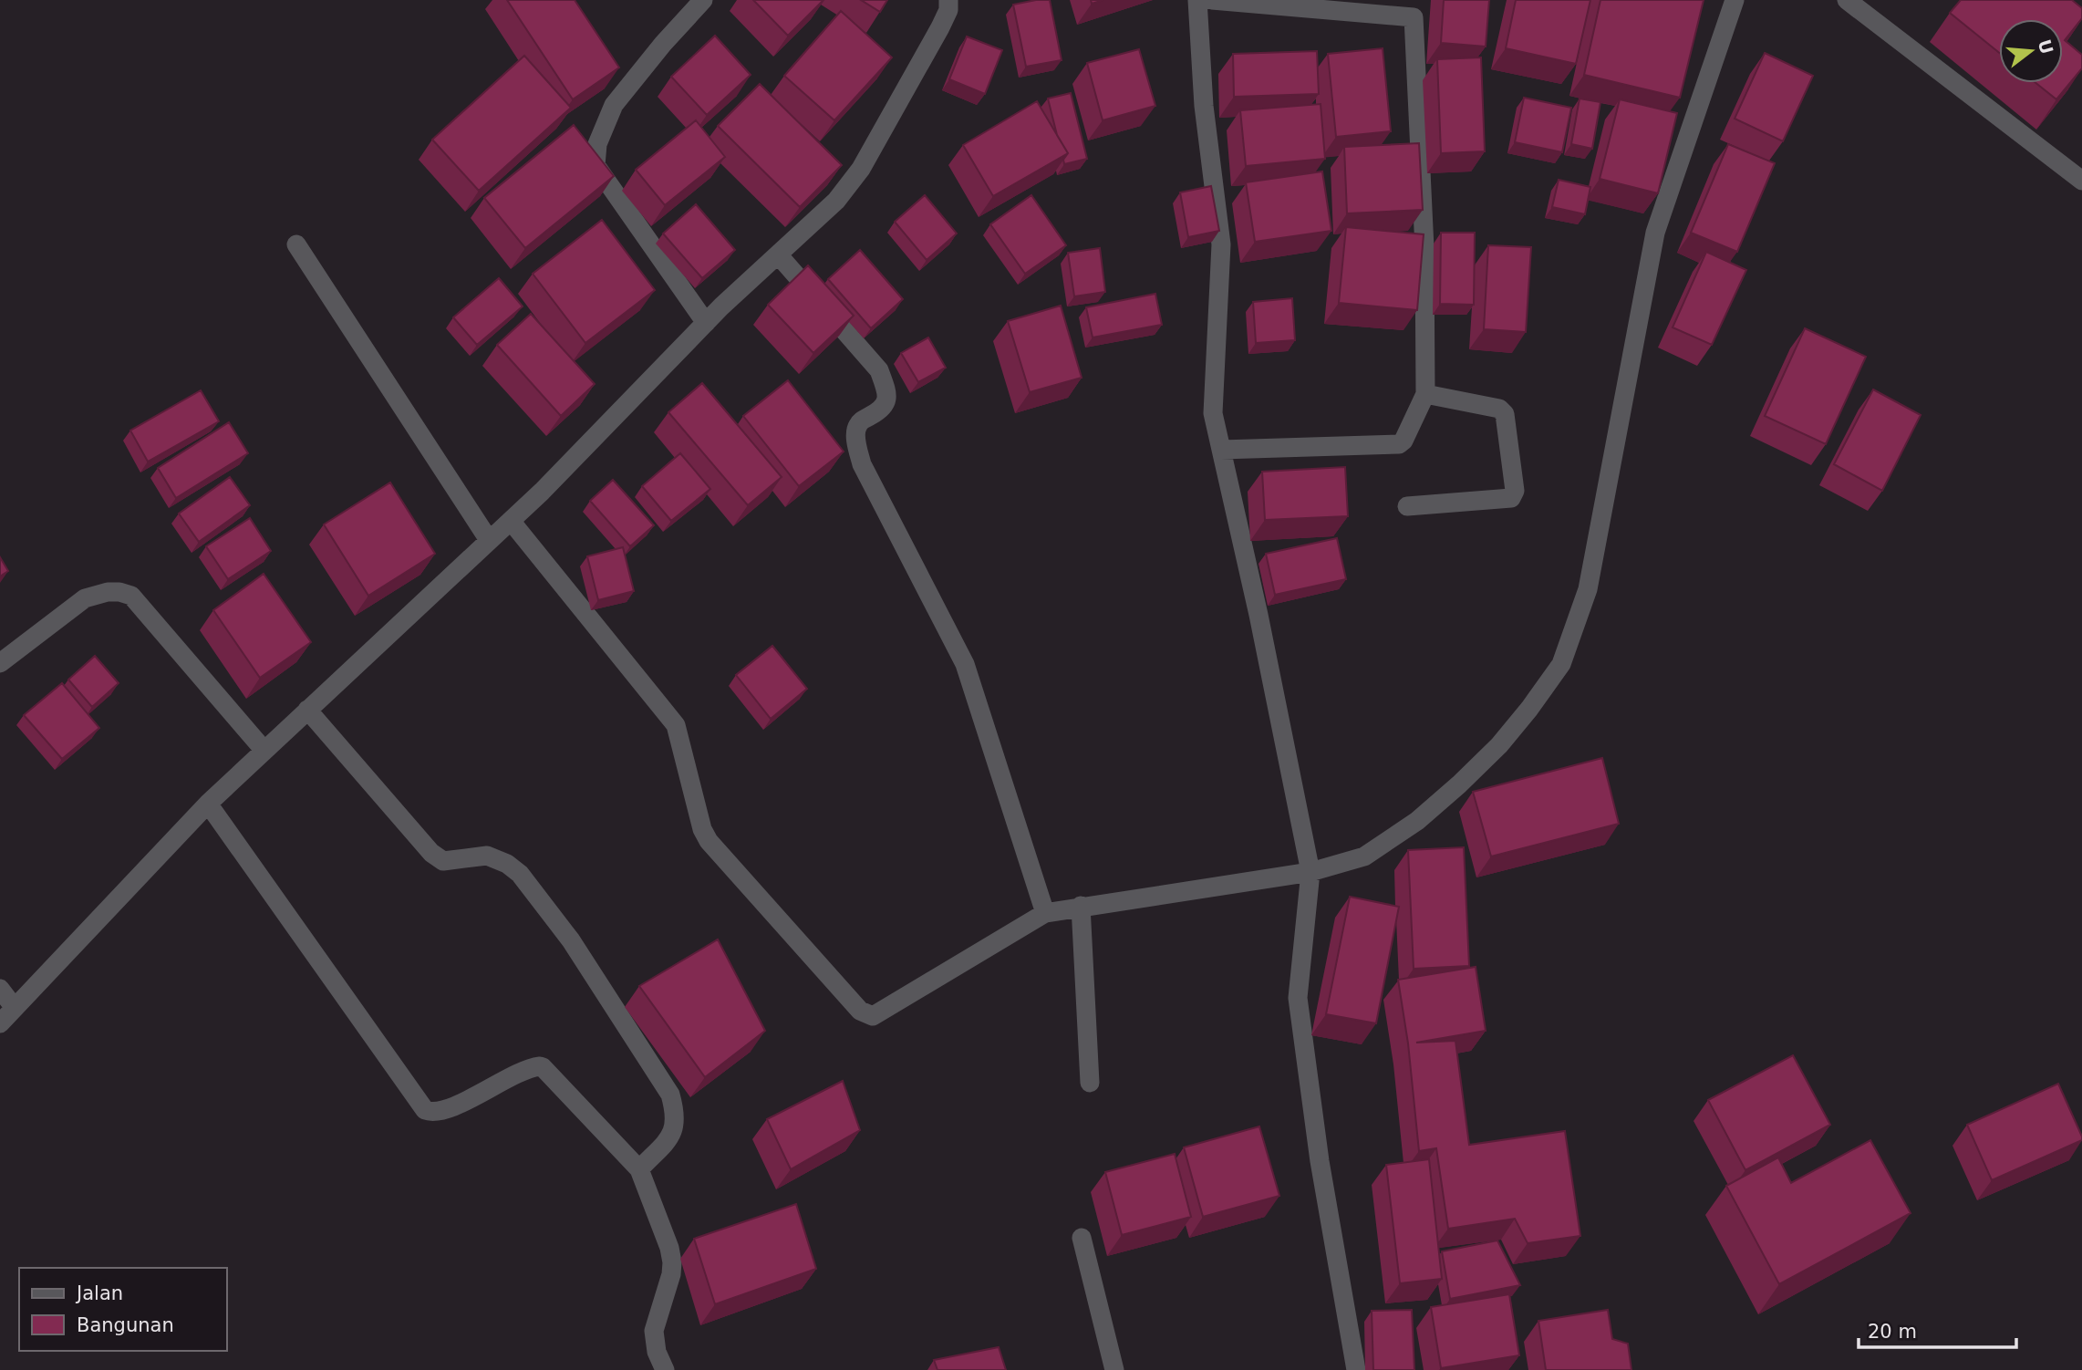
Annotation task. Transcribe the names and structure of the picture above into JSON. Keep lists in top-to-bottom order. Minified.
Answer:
{"legend":["Jalan","Bangunan"],"scale_bar":"20 m","north":"right"}
